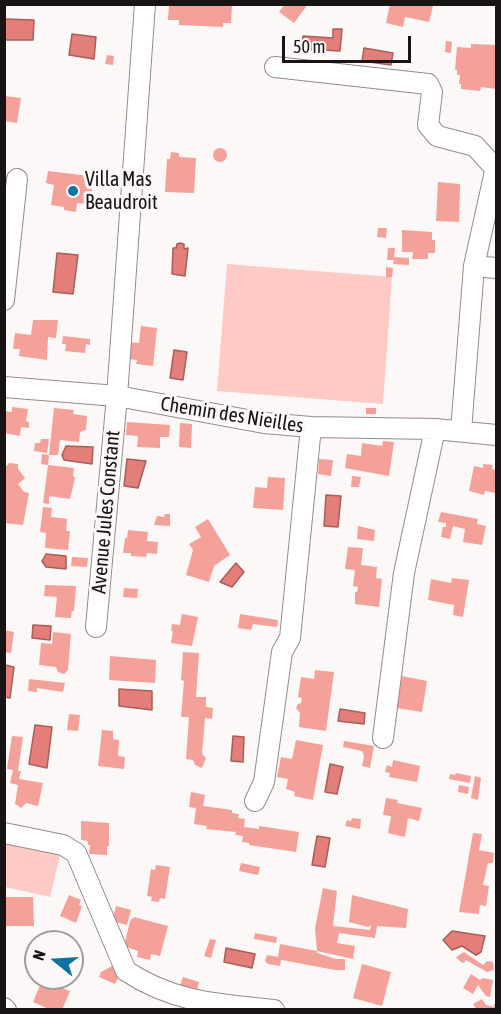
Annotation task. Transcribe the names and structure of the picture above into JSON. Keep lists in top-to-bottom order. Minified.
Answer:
{"streets":{"street":["Chemin des Nieilles","Avenue Jules Constant"]},"crossings":[["Chemin des Nieilles","Avenue Jules Constant"]],"places":["Villa Mas Beaudroit"],"scale_bar":"50 m","north":"left"}
